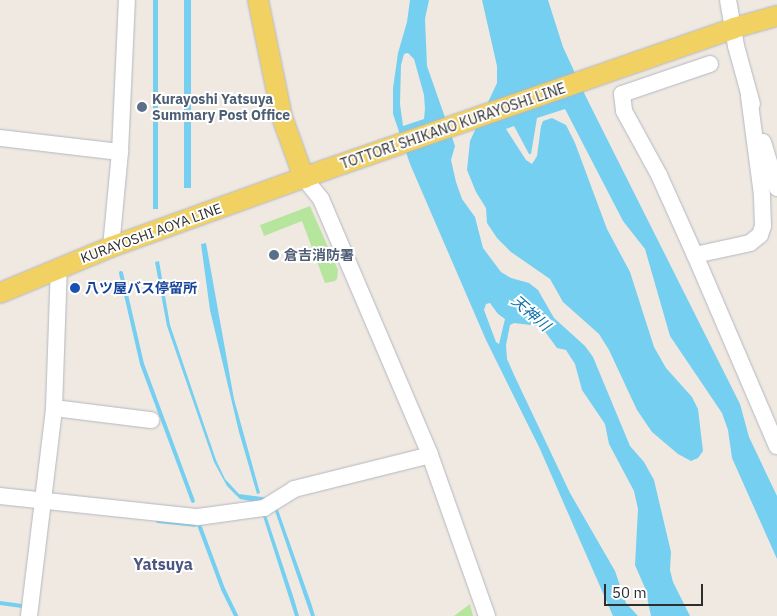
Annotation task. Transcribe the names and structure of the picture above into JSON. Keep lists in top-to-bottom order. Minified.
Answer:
{"streets":{"main road":["TOTTORI SHIKANO KURAYOSHI LINE","KURAYOSHI AOYA LINE"]},"crossings":[["TOTTORI SHIKANO KURAYOSHI LINE","KURAYOSHI AOYA LINE"]],"districts":["Yatsuya"],"water":["天神川"],"places":["Kurayoshi Yatsuya Summary Post Office","倉吉消防署","八ツ屋バス停留所"],"scale_bar":"50 m"}
